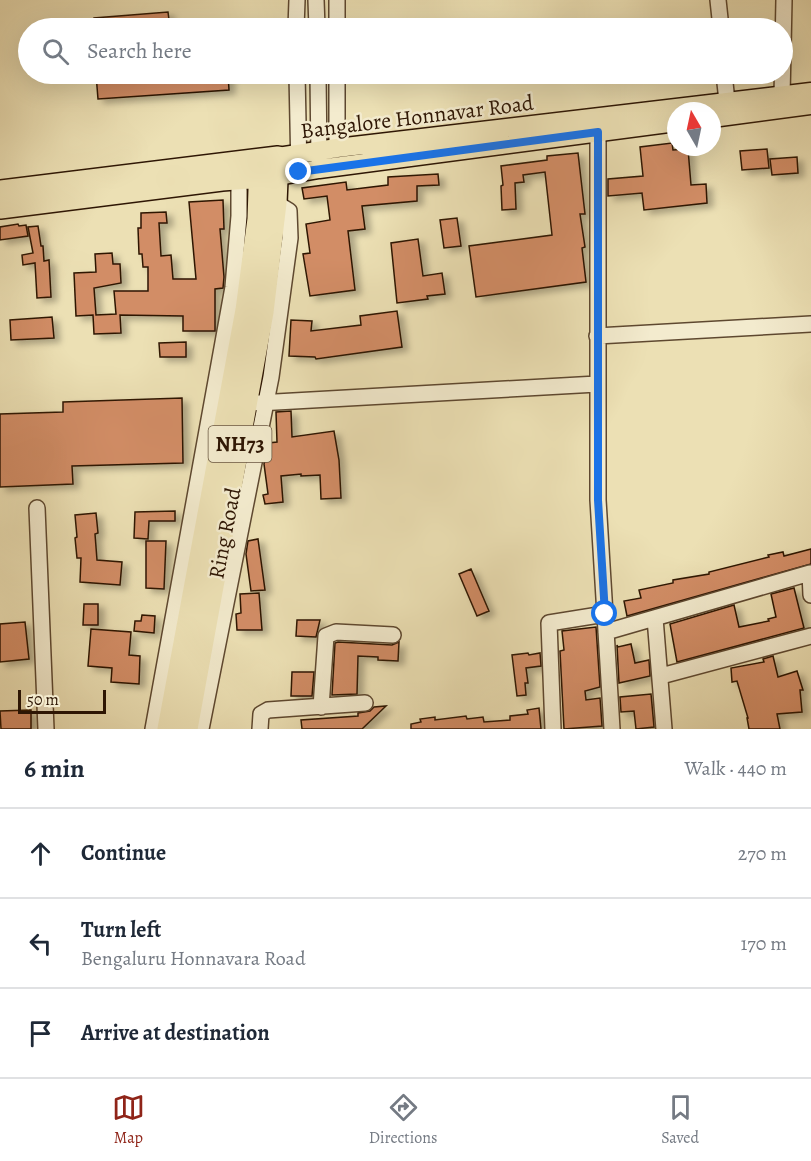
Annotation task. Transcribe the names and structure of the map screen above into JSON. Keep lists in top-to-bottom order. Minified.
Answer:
{"streets":{"highway":["NH73","Ring Road"],"main road":["Bangalore Honnavar Road"]},"crossings":[["Bangalore Honnavar Road","Ring Road"]],"scale_bar":"50 m","north":"top","page":{"search":"Search here","scale":"50 m","heading":["6 min","Walk · 440 m"],"list":[["Continue","270 m"],["Turn left","Bengaluru Honnavara Road","170 m"],"Arrive at destination"],"nav":["Map","Directions","Saved"]}}
